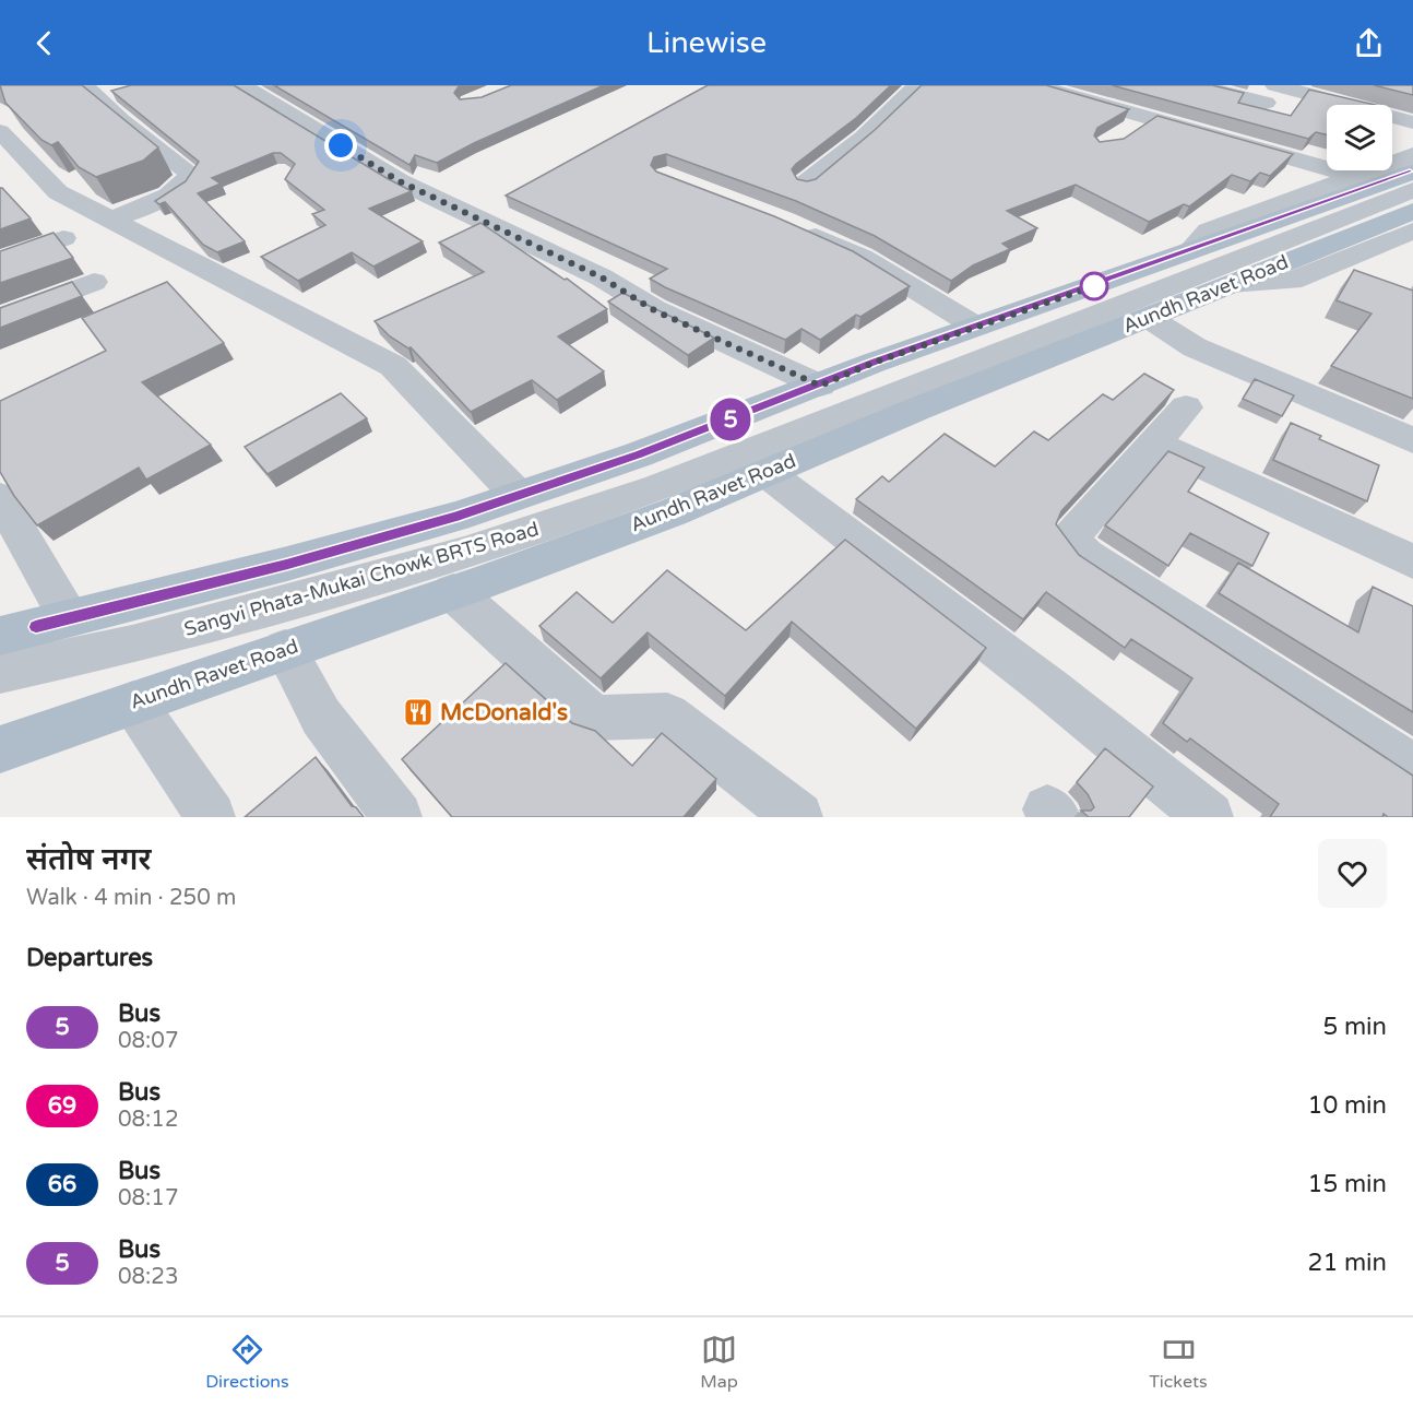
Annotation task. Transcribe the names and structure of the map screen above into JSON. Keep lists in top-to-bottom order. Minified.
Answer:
{"streets":{"main road":["Aundh Ravet Road"],"street":["Sangvi Phata-Mukai Chowk BRTS Road"]},"places":{"restaurant":["McDonald's"]},"lines":["bus line 5"],"page":{"header":"Linewise","on_map":"5","heading":[["संतोष नगर","Walk · 4 min · 250 m"],"Departures"],"list":[{"mark":"5","name":"Bus","note":"08:07","value":"5 min"},{"mark":"69","name":"Bus","note":"08:12","value":"10 min"},{"mark":"66","name":"Bus","note":"08:17","value":"15 min"},{"mark":"5","name":"Bus","note":"08:23","value":"21 min"}],"tabs":["Directions","Map","Tickets"]}}
